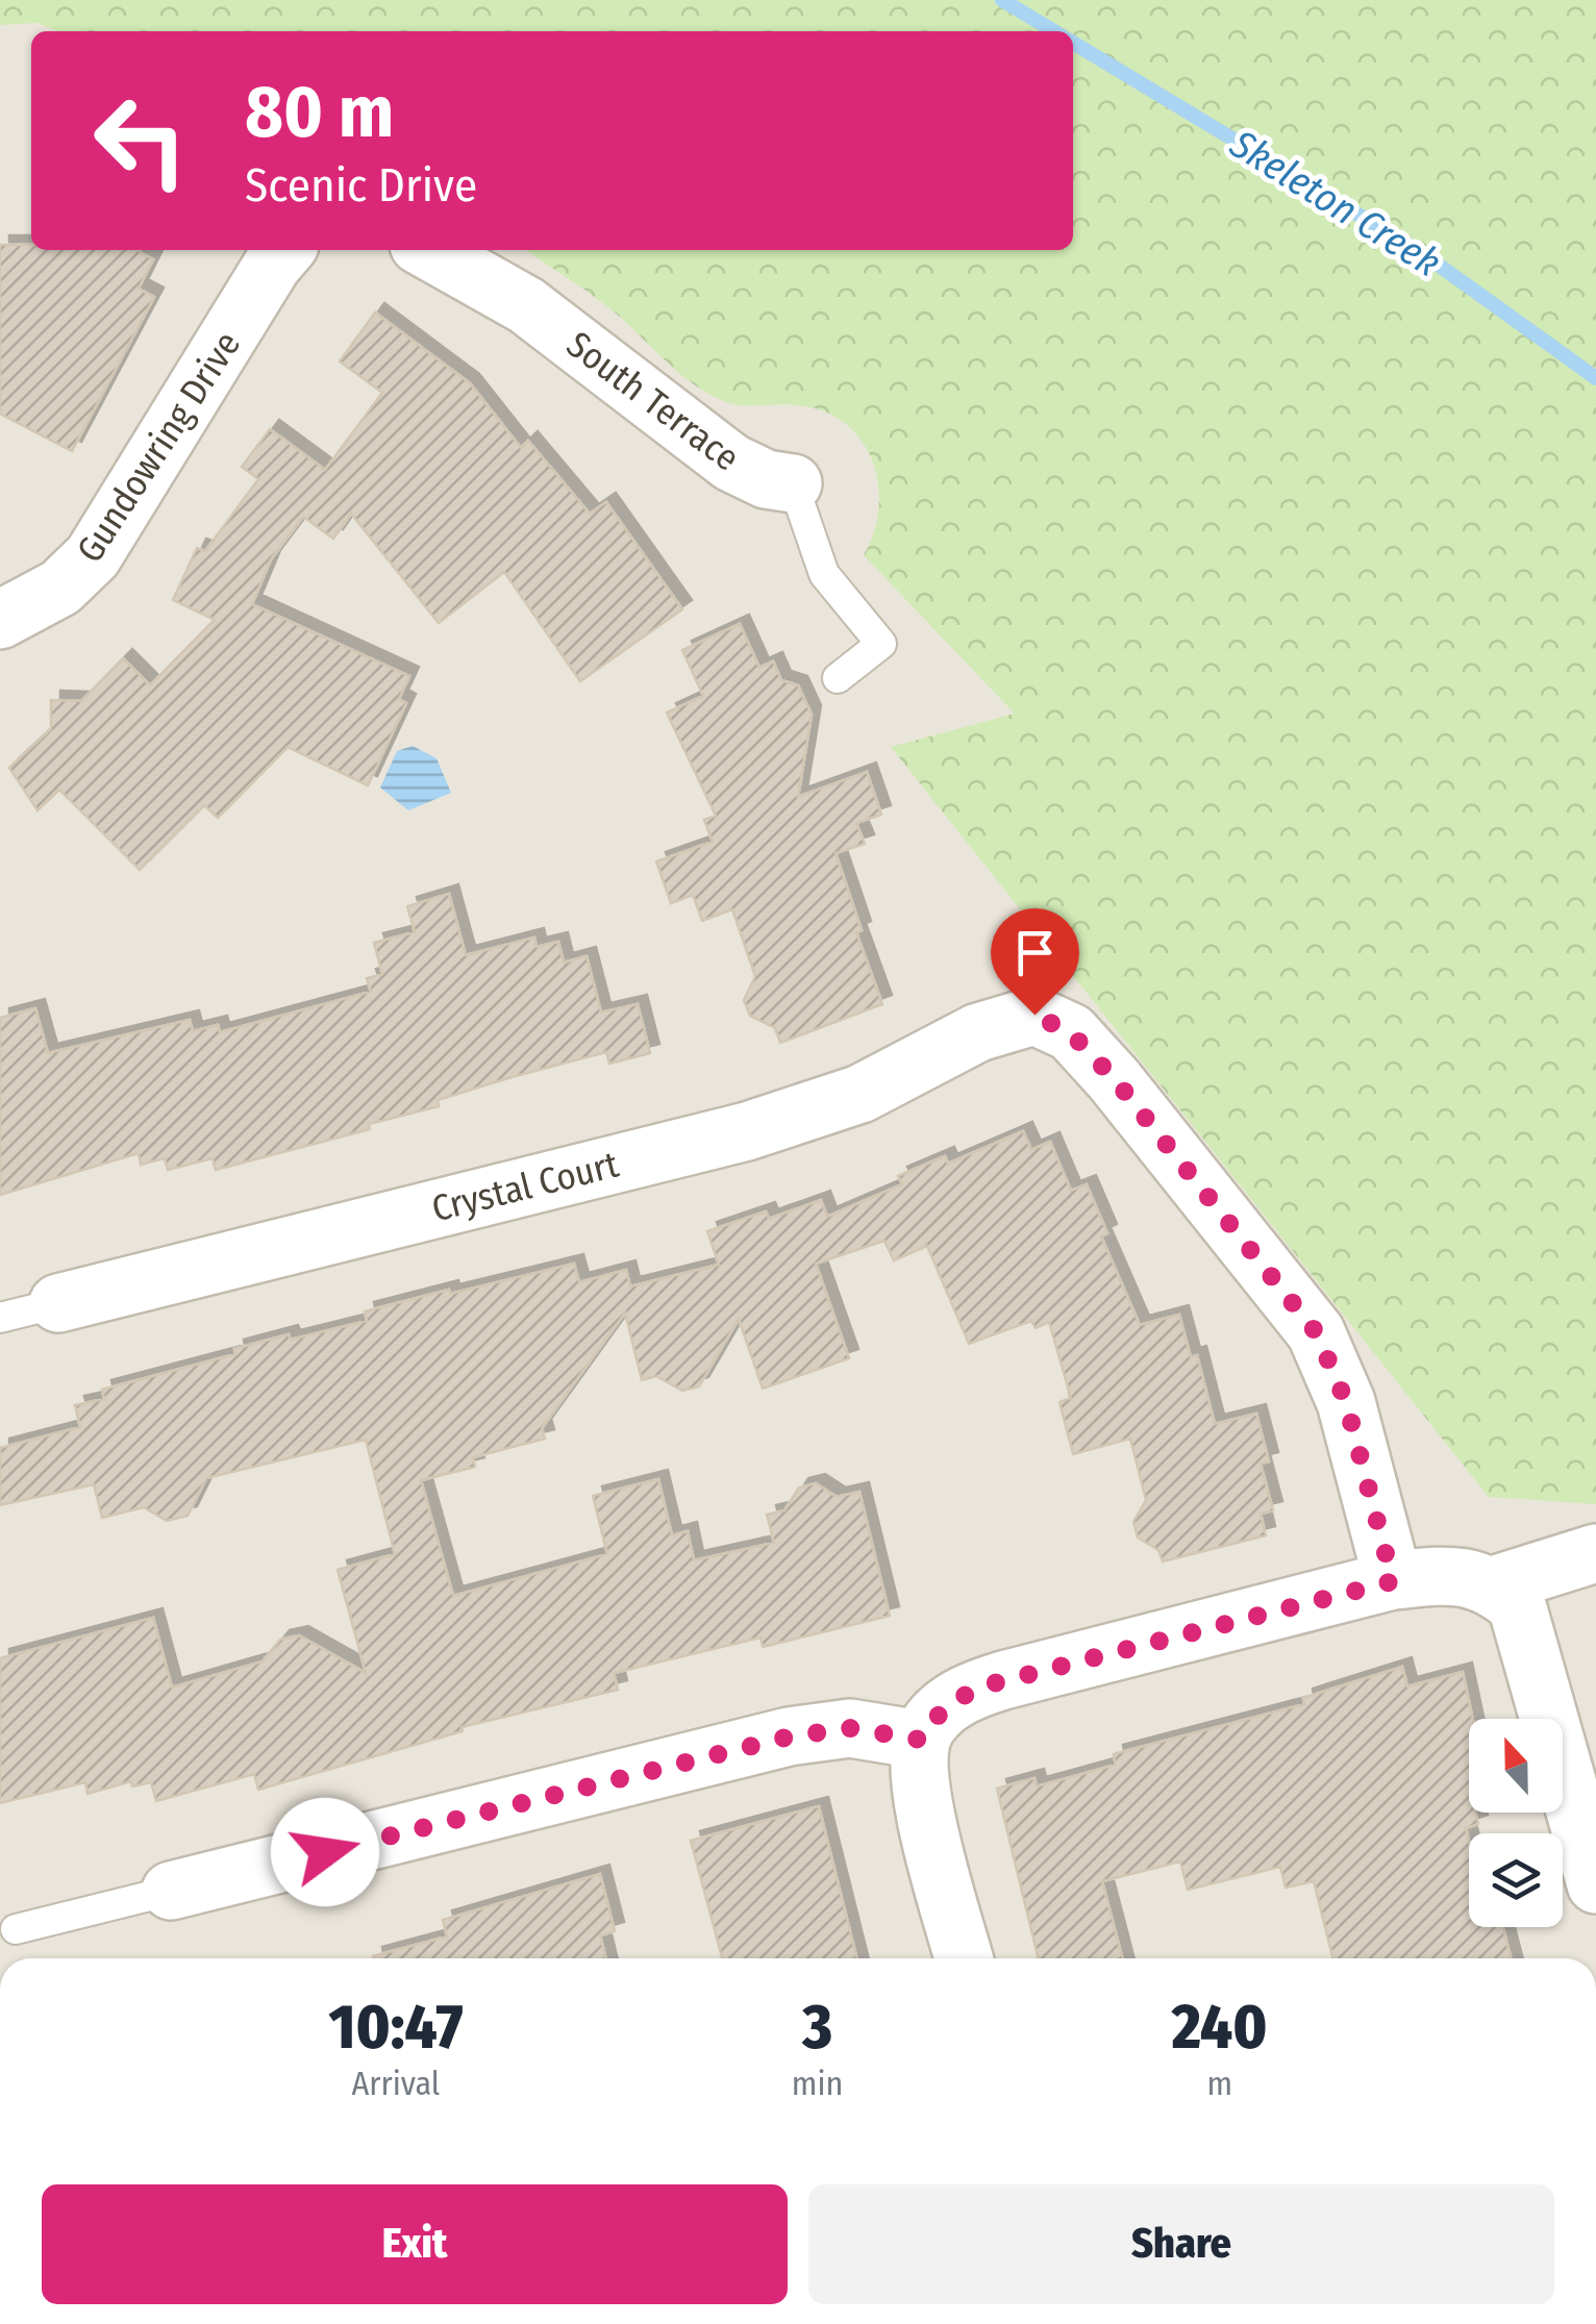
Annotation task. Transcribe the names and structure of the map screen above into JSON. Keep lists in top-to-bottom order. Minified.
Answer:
{"streets":{"street":["South Terrace","Gundowring Drive","Crystal Court"]},"water":["Skeleton Creek"],"north":"top","page":{"turn":["80 m","Scenic Drive"],"eta":["10:47","Arrival","3","min","240","m"],"buttons":["Exit","Share"]}}
